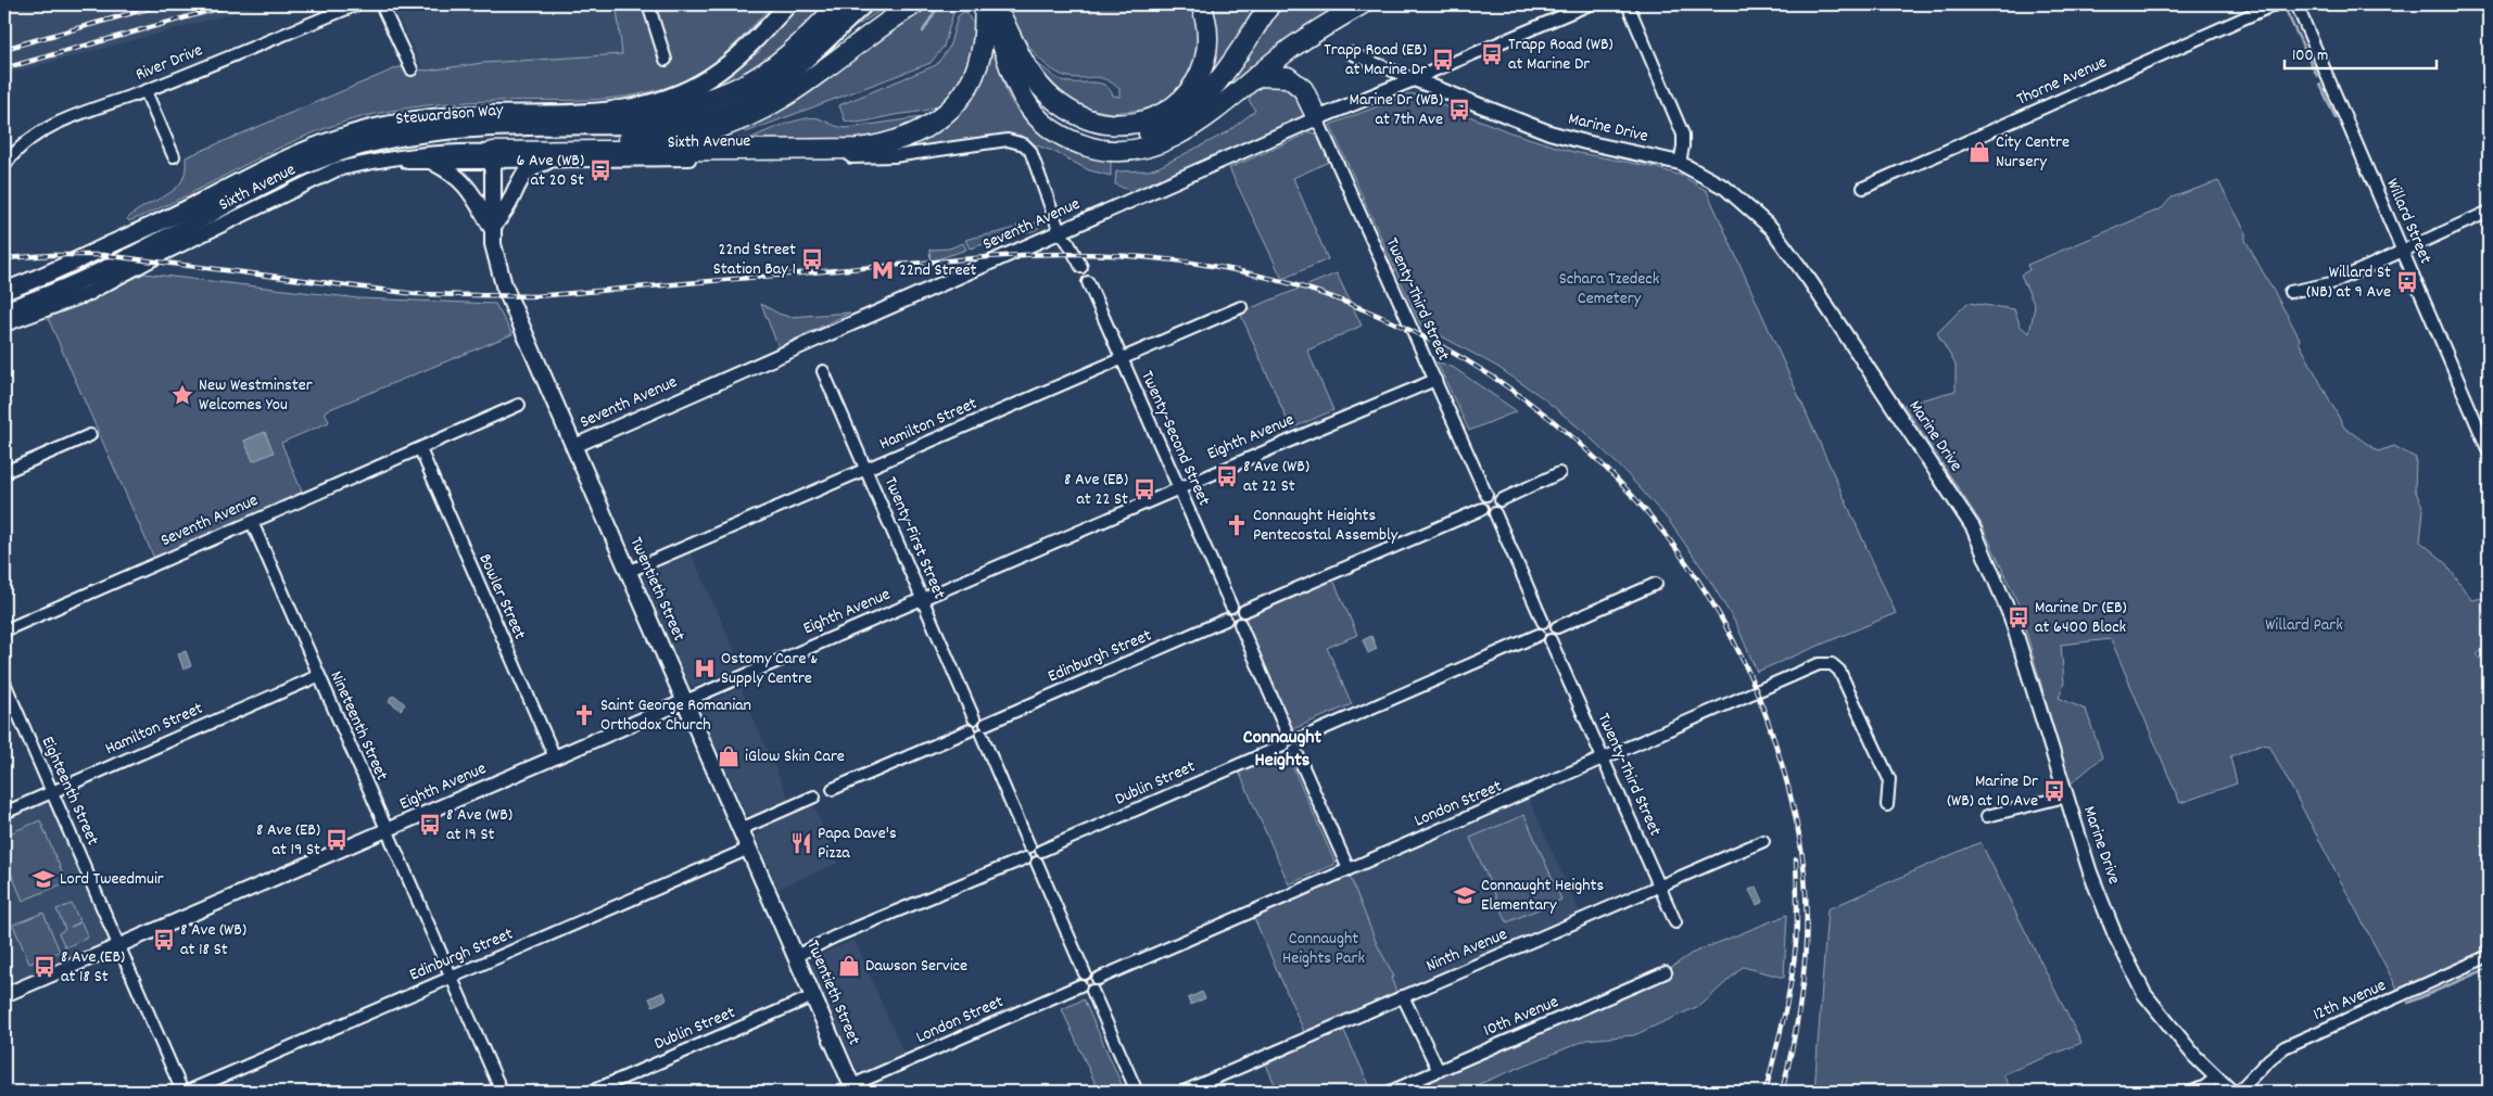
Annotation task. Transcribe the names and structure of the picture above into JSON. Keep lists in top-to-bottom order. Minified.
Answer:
{"streets":{"main road":["Stewardson Way","Twentieth Street"],"street":["River Drive","Thorne Avenue","Marine Drive","Sixth Avenue","Willard Street","Seventh Avenue","Twenty-Third Street","Hamilton Street","Eighth Avenue","Twenty-Second Street","Twenty-First Street","Bowler Street","Edinburgh Street","Nineteenth Street","Dublin Street","Eighteenth Street","London Street","Ninth Avenue","12th Avenue","10th Avenue"]},"crossings":[["Marine Drive","Seventh Avenue"],["Sixth Avenue","Seventh Avenue"],["Sixth Avenue","Twentieth Street"],["Seventh Avenue","Twenty-Third Street"],["Seventh Avenue","Twentieth Street"],["Seventh Avenue","Bowler Street"],["Seventh Avenue","Nineteenth Street"],["Twenty-Third Street","Eighth Avenue"],["Twenty-Third Street","London Street"],["Twenty-Third Street","Ninth Avenue"],["Hamilton Street","Twenty-Second Street"],["Hamilton Street","Twenty-First Street"],["Hamilton Street","Twentieth Street"],["Hamilton Street","Nineteenth Street"],["Hamilton Street","Eighteenth Street"],["Eighth Avenue","Twenty-Second Street"],["Eighth Avenue","Twenty-First Street"],["Eighth Avenue","Twentieth Street"],["Eighth Avenue","Bowler Street"],["Eighth Avenue","Nineteenth Street"],["Eighth Avenue","Eighteenth Street"],["Twenty-Second Street","Edinburgh Street"],["Twenty-First Street","Edinburgh Street"],["Twentieth Street","Edinburgh Street"],["Twentieth Street","Dublin Street"],["Twentieth Street","London Street"],["Edinburgh Street","Nineteenth Street"],["Edinburgh Street","Eighteenth Street"]],"districts":["Connaught Heights"],"parks":["Schara Tzedeck Cemetery","Willard Park","Connaught Heights Park"],"places":{"bus stop":["Trapp Road (WB) at Marine Dr","Trapp Road (EB) at Marine Dr","Marine Dr (WB) at 7th Ave","6 Ave (WB) at 20 St","22nd Street Station Bay 1","Willard St (NB) at 9 Ave","8 Ave (WB) at 22 St","8 Ave (EB) at 22 St","Marine Dr (EB) at 6400 Block","Marine Dr (WB) at 10 Ave","8 Ave (WB) at 19 St","8 Ave (EB) at 19 St","8 Ave (WB) at 18 St","8 Ave (EB) at 18 St"],"shop":["City Centre Nursery","iGlow Skin Care","Dawson Service"],"metro station":["22nd Street"],"place":["New Westminster Welcomes You"],"church":["Connaught Heights Pentecostal Assembly","Saint George Romanian Orthodox Church"],"hospital":["Ostomy Care & Supply Centre"],"restaurant":["Papa Dave's Pizza"],"school or university":["Lord Tweedmuir","Connaught Heights Elementary"]},"scale_bar":"100 m"}
